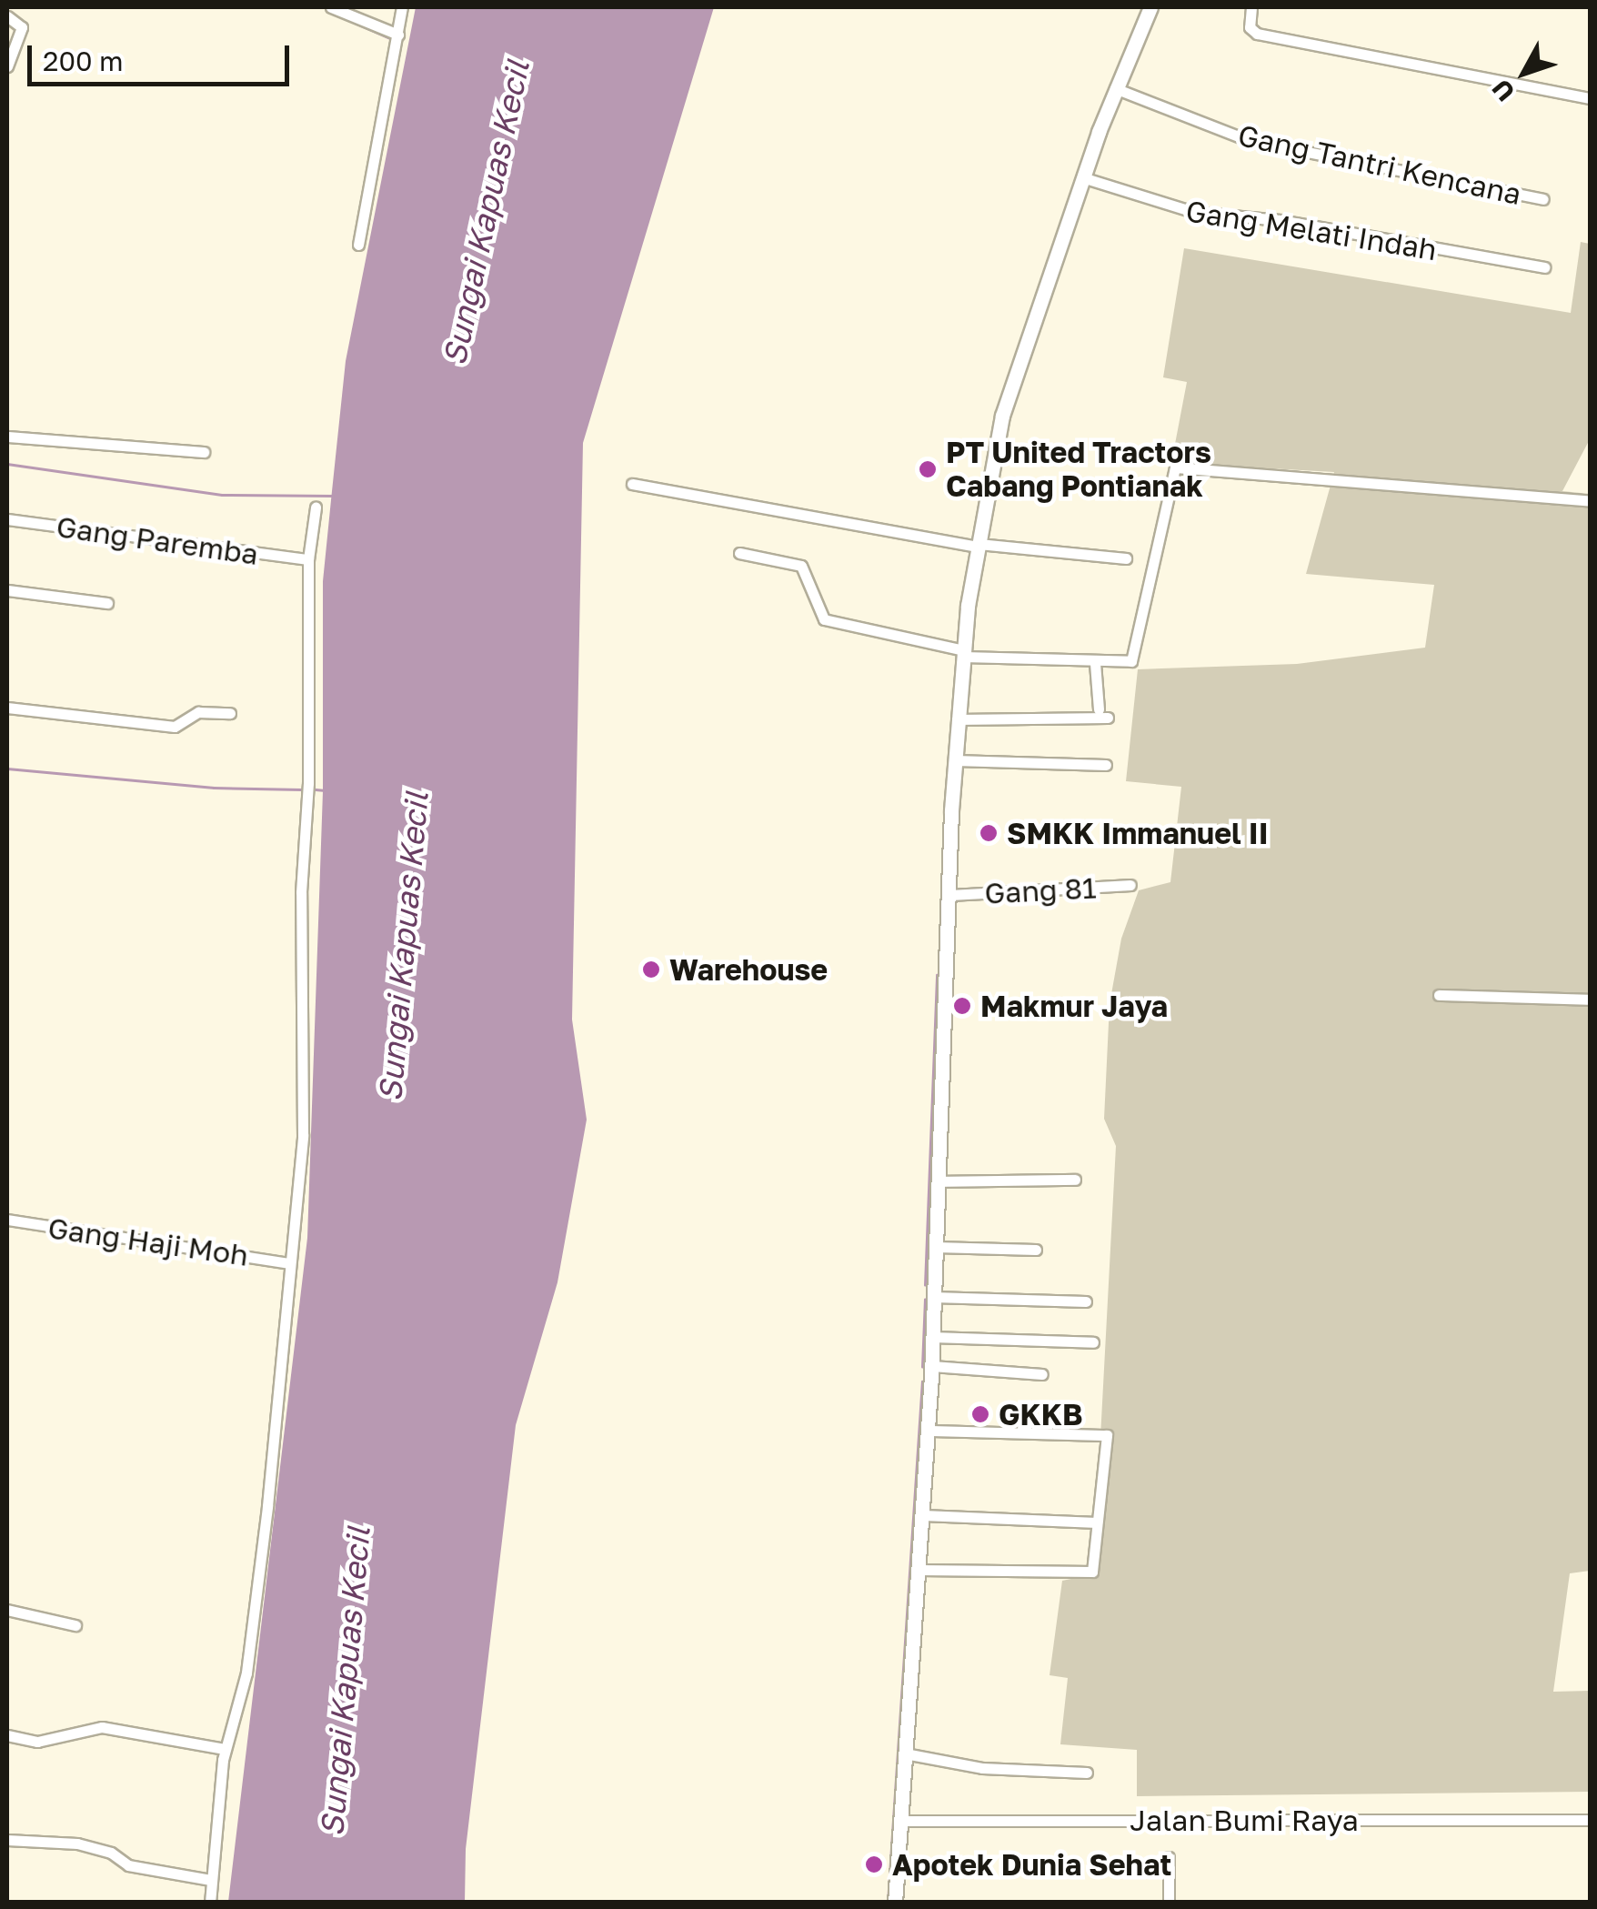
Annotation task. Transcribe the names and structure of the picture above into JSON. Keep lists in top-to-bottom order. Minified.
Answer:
{"streets":{"street":["Gang Tantri Kencana","Gang Melati Indah","Gang Paremba","Gang 81","Gang Haji Moh","Jalan Bumi Raya"]},"water":["Sungai Kapuas Kecil"],"places":["PT United Tractors Cabang Pontianak","SMKK Immanuel II","Warehouse","Makmur Jaya","GKKB","Apotek Dunia Sehat"],"scale_bar":"200 m","north":"bottom left"}
